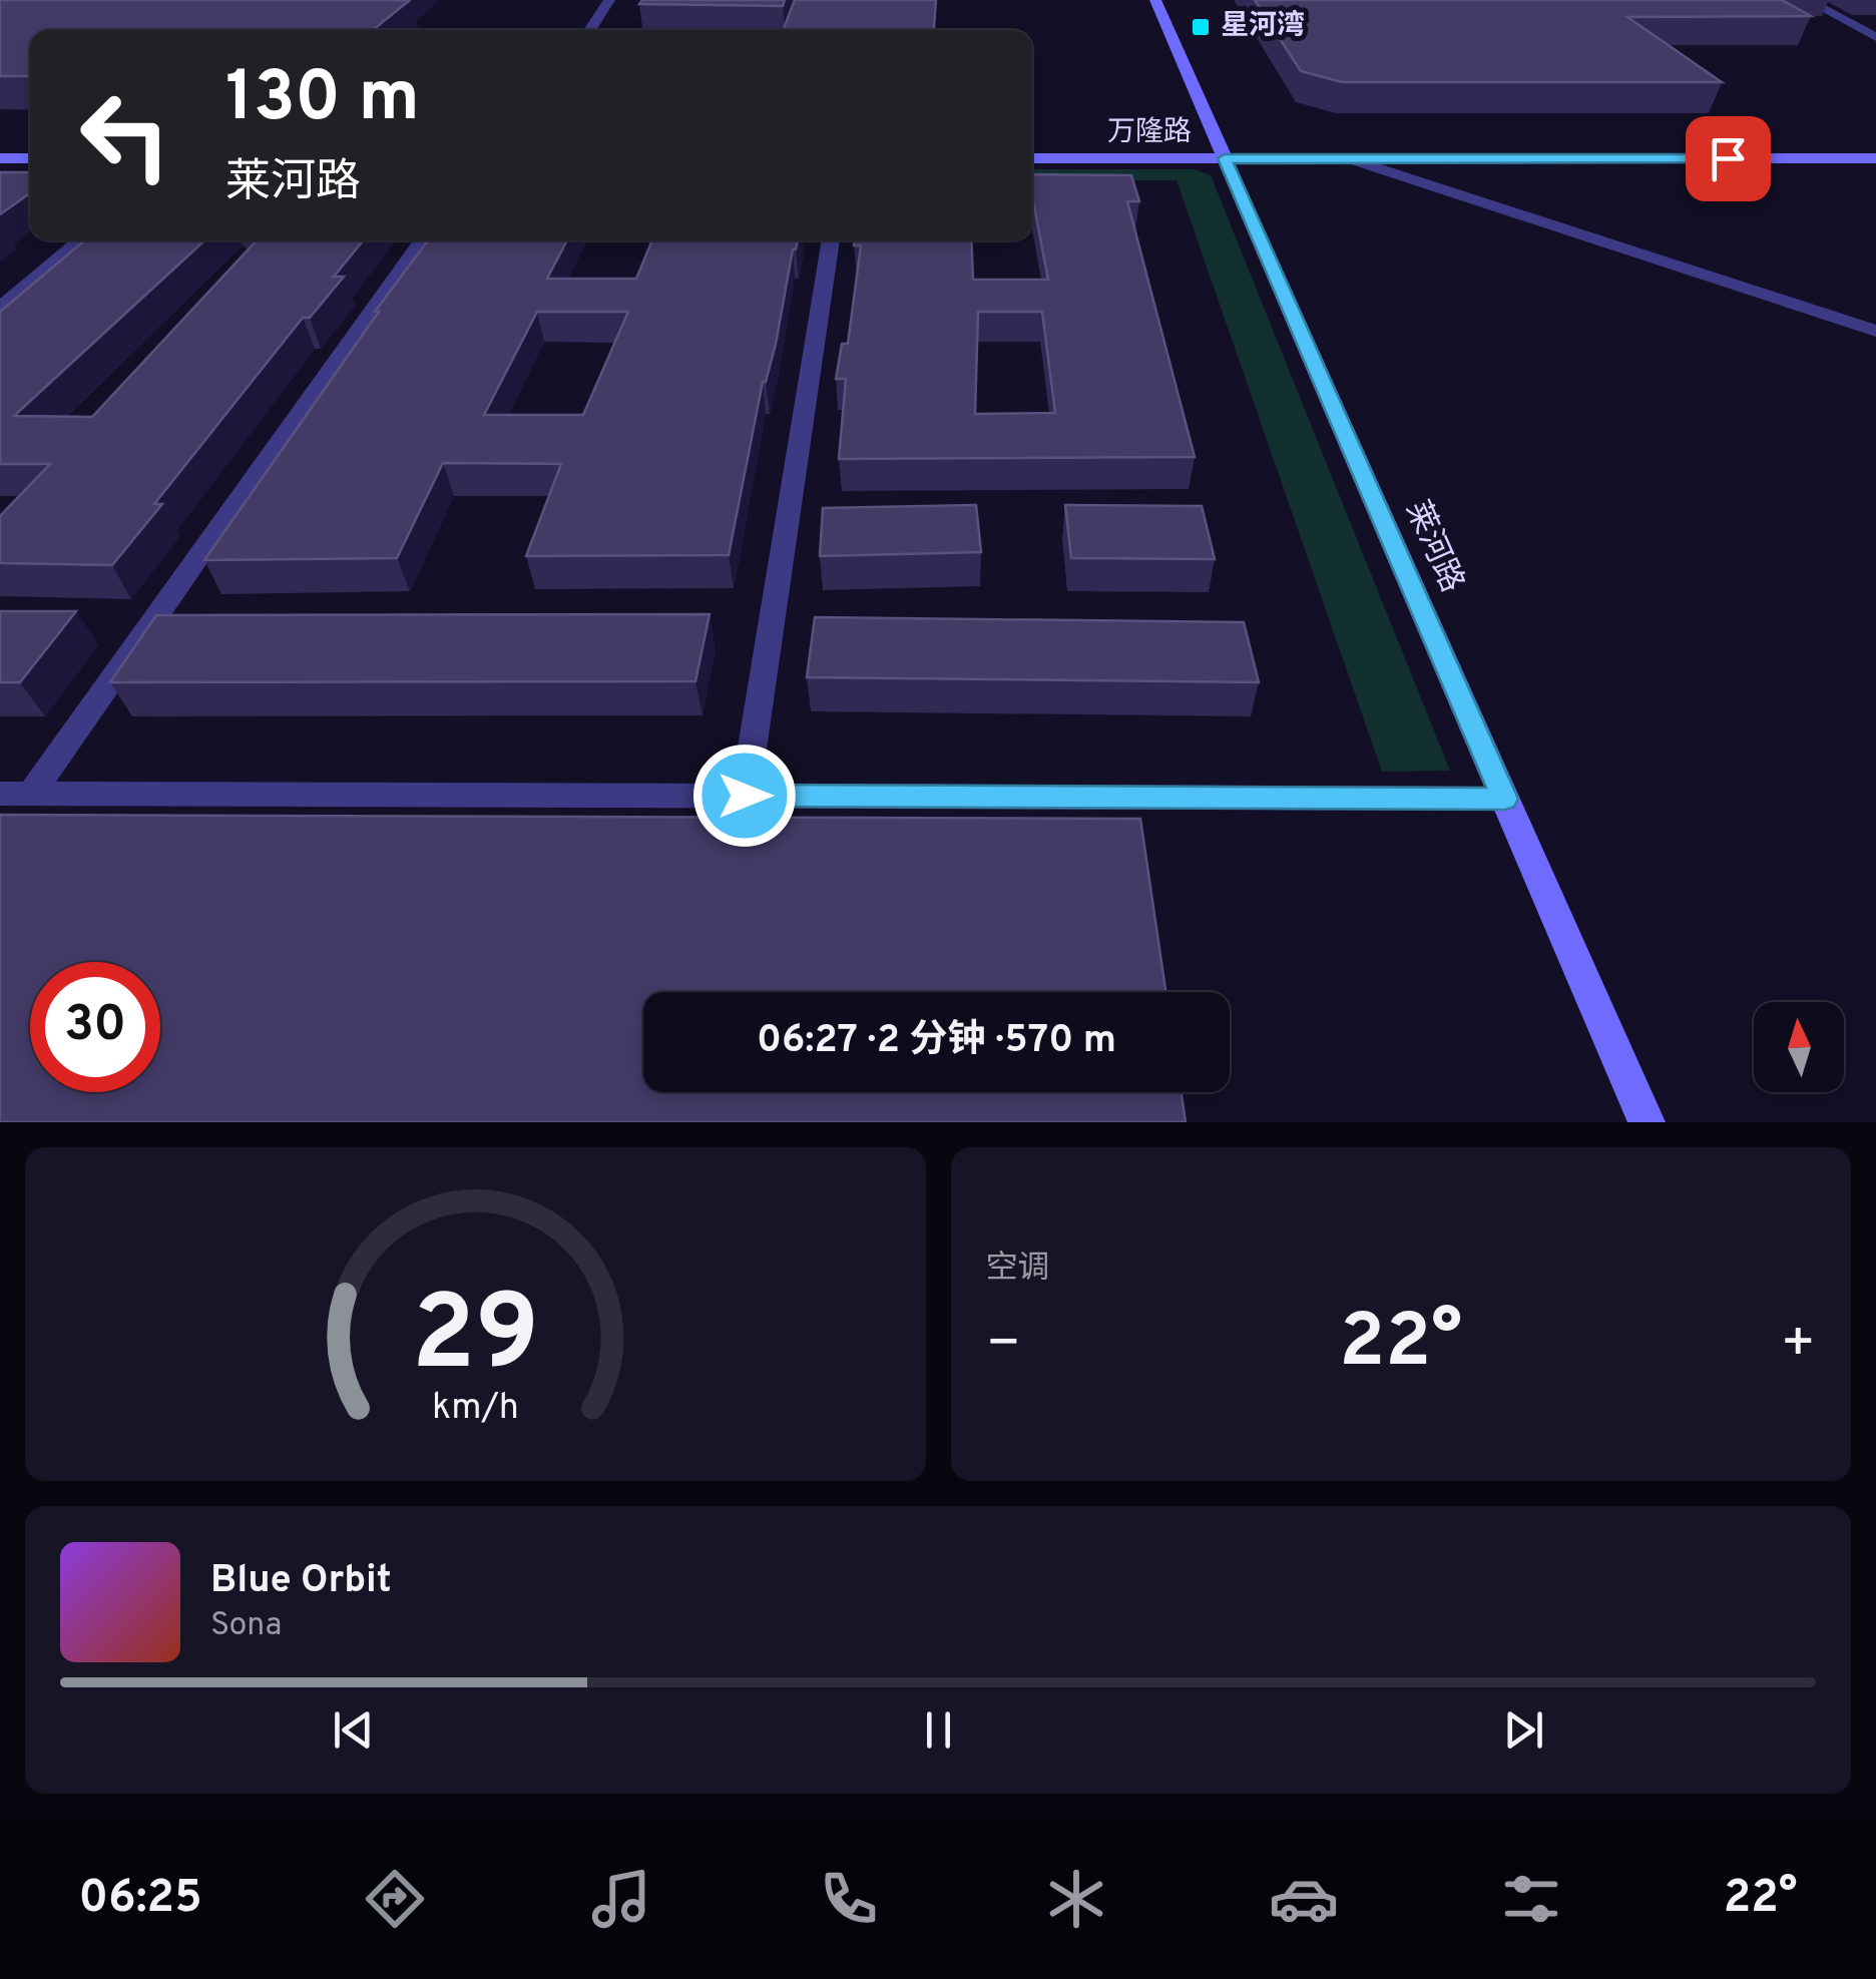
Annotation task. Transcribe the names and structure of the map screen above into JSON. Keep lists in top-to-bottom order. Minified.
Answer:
{"streets":{"street":["万隆路","莱河路"]},"crossings":[["万隆路","莱河路"]],"places":{"transit":["星河湾"]},"north":"top","page":{"turn":["130 m","莱河路"],"limit":"30","trip":"06:27 · 2 分钟 · 570 m","tile":"空调","heat":["−","22°","+"],"song":["Blue Orbit","Sona"],"tabs":["06:25","22°"],"gauge":["29","km/h"]}}
